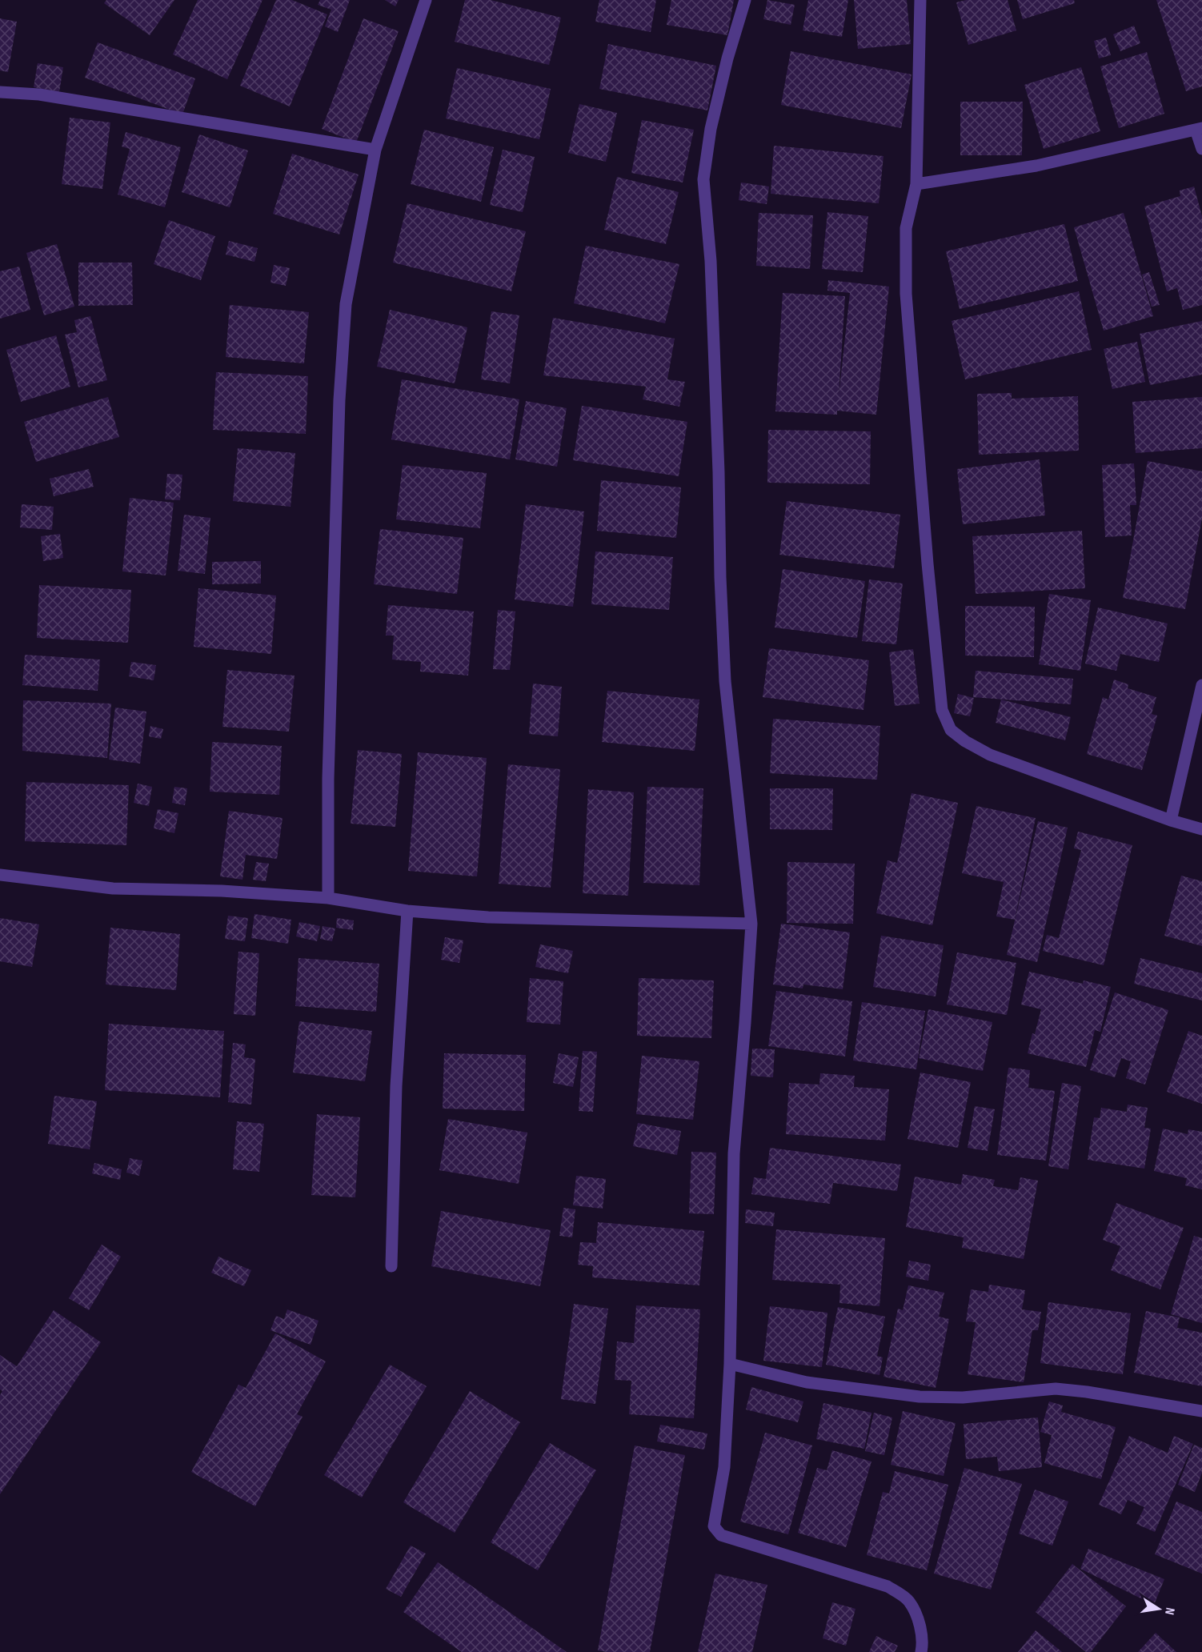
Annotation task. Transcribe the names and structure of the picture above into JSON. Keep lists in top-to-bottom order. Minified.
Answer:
{"north":"right"}
